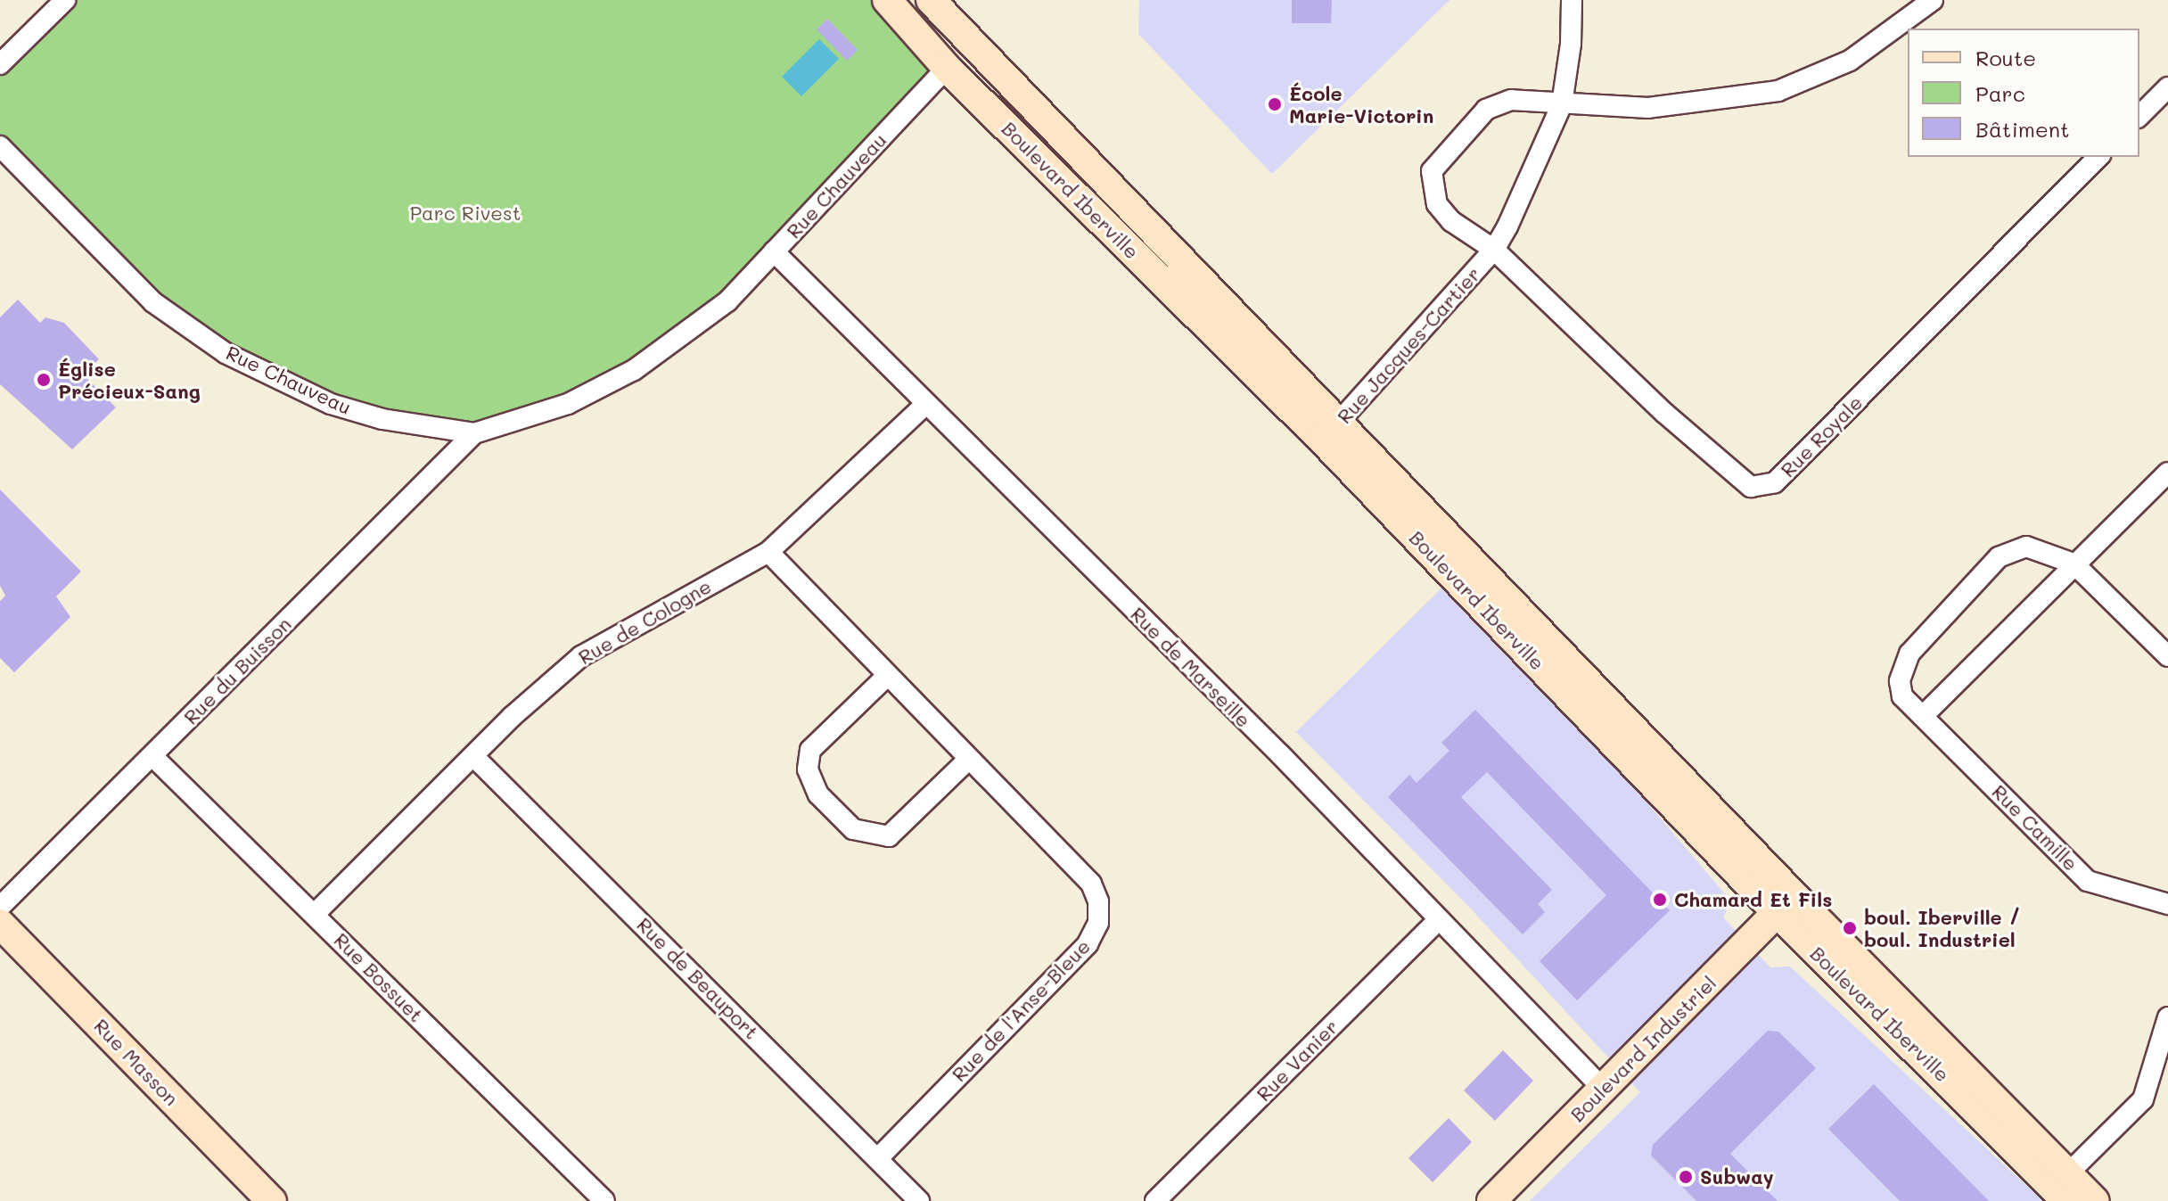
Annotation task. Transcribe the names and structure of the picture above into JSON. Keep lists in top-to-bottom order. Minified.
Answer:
{"streets":{"street":["Rue Chauveau","Boulevard Iberville","Rue Jacques-Cartier","Rue Royale","Rue de Cologne","Rue de Marseille","Rue du Buisson","Rue Camille","Rue Bossuet","Rue de Beauport","Rue de l'Anse-Bleue","Boulevard Industriel","Rue Vanier","Rue Masson"]},"crossings":[["Rue Chauveau","Boulevard Iberville"],["Rue Chauveau","Rue de Marseille"],["Rue Chauveau","Rue du Buisson"],["Boulevard Iberville","Rue Jacques-Cartier"],["Boulevard Iberville","Boulevard Industriel"],["Rue Jacques-Cartier","Rue Royale"],["Rue de Cologne","Rue de Marseille"],["Rue de Cologne","Rue Bossuet"],["Rue de Cologne","Rue de Beauport"],["Rue de Cologne","Rue de l'Anse-Bleue"],["Rue de Marseille","Boulevard Industriel"],["Rue de Marseille","Rue Vanier"],["Rue du Buisson","Rue Bossuet"],["Rue de Beauport","Rue de l'Anse-Bleue"]],"parks":["Parc Rivest"],"places":["École Marie-Victorin","Église Précieux-Sang","Chamard Et Fils","boul. Iberville / boul. Industriel","Subway"],"legend":["Route","Parc","Bâtiment"]}
